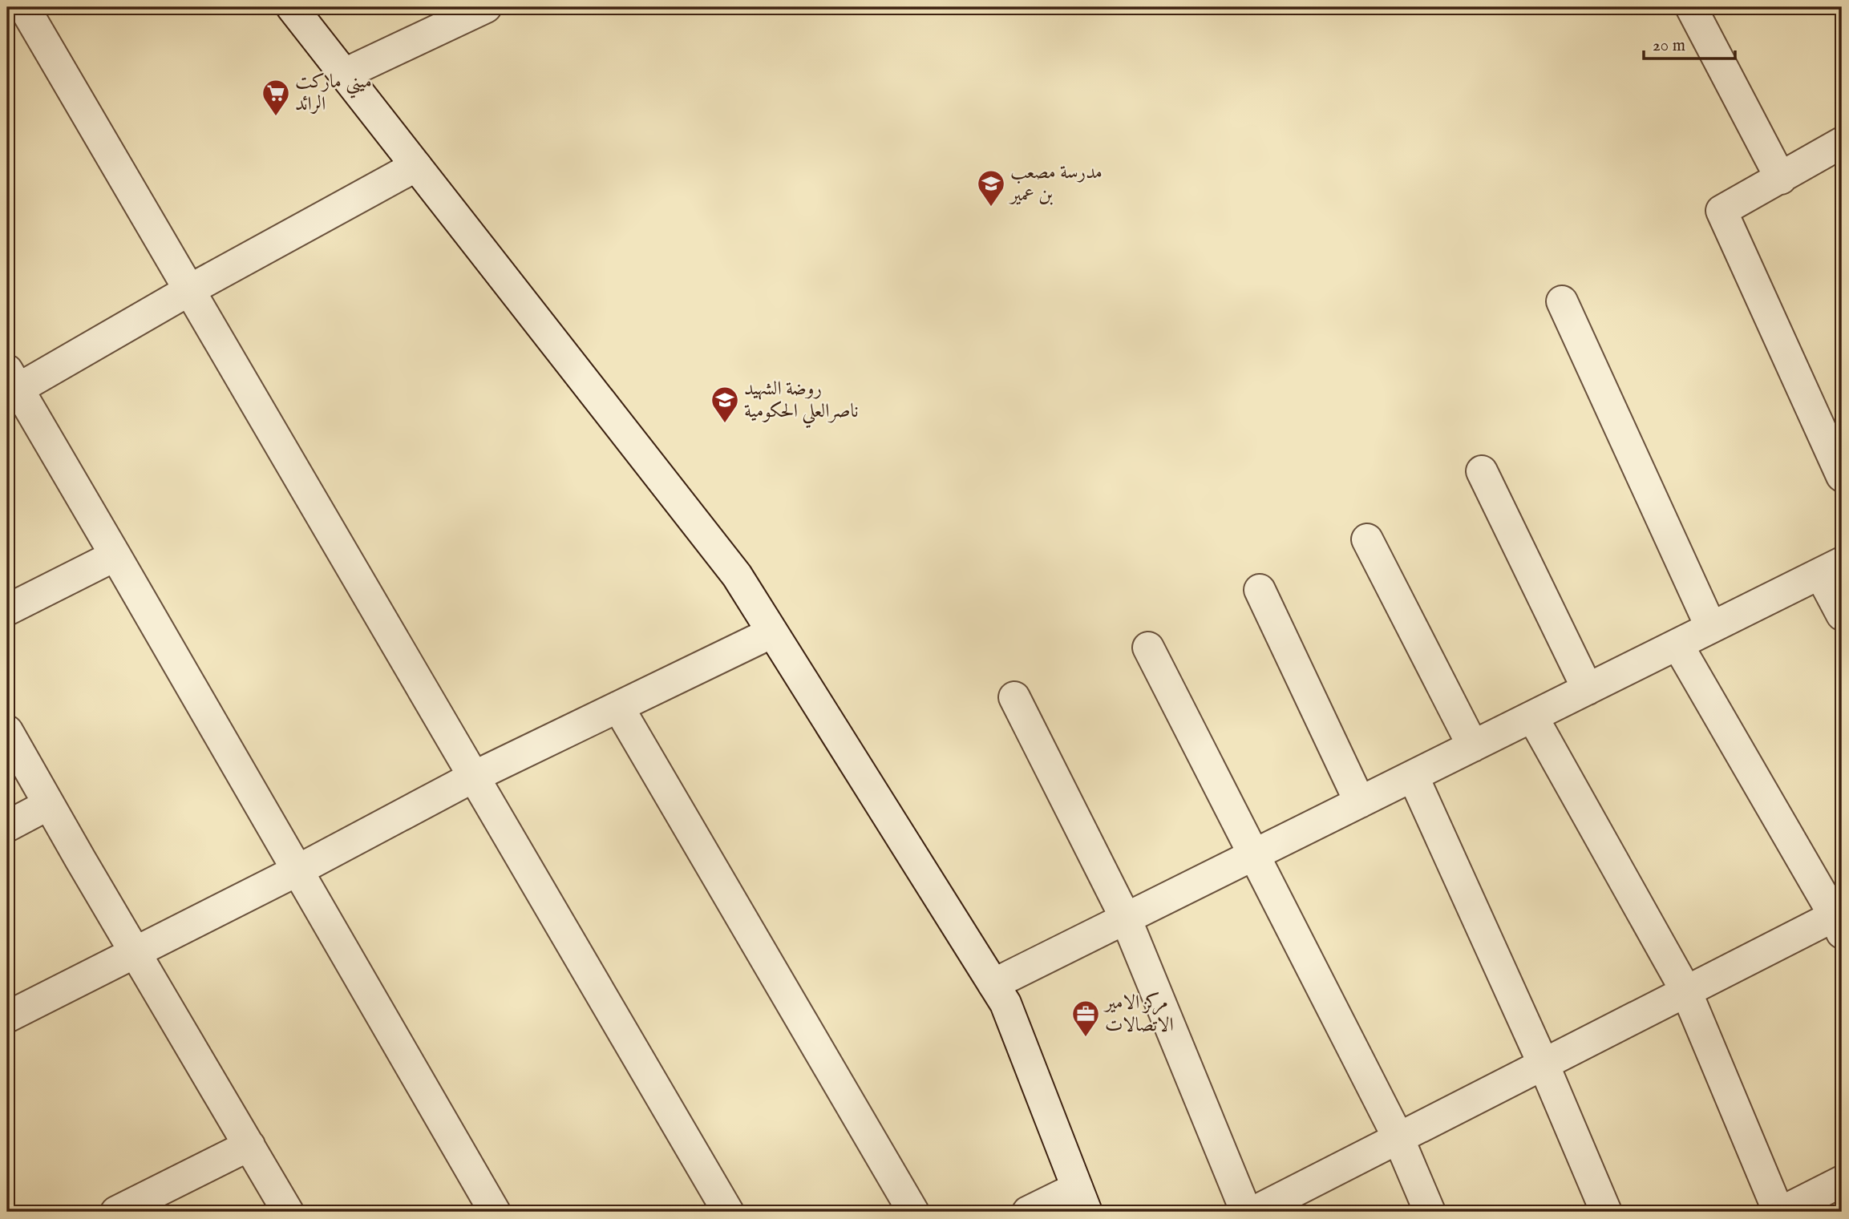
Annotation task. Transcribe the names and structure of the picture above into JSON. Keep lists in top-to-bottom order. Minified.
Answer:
{"places":{"supermarket":["ميني ماركت الرائد"],"school or university":["مدرسة مصعب بن عمير","روضة الشهيد ناصرالعلي الحكومية"],"office":["مركز الامير الاتصالات"]},"scale_bar":"20 m"}
